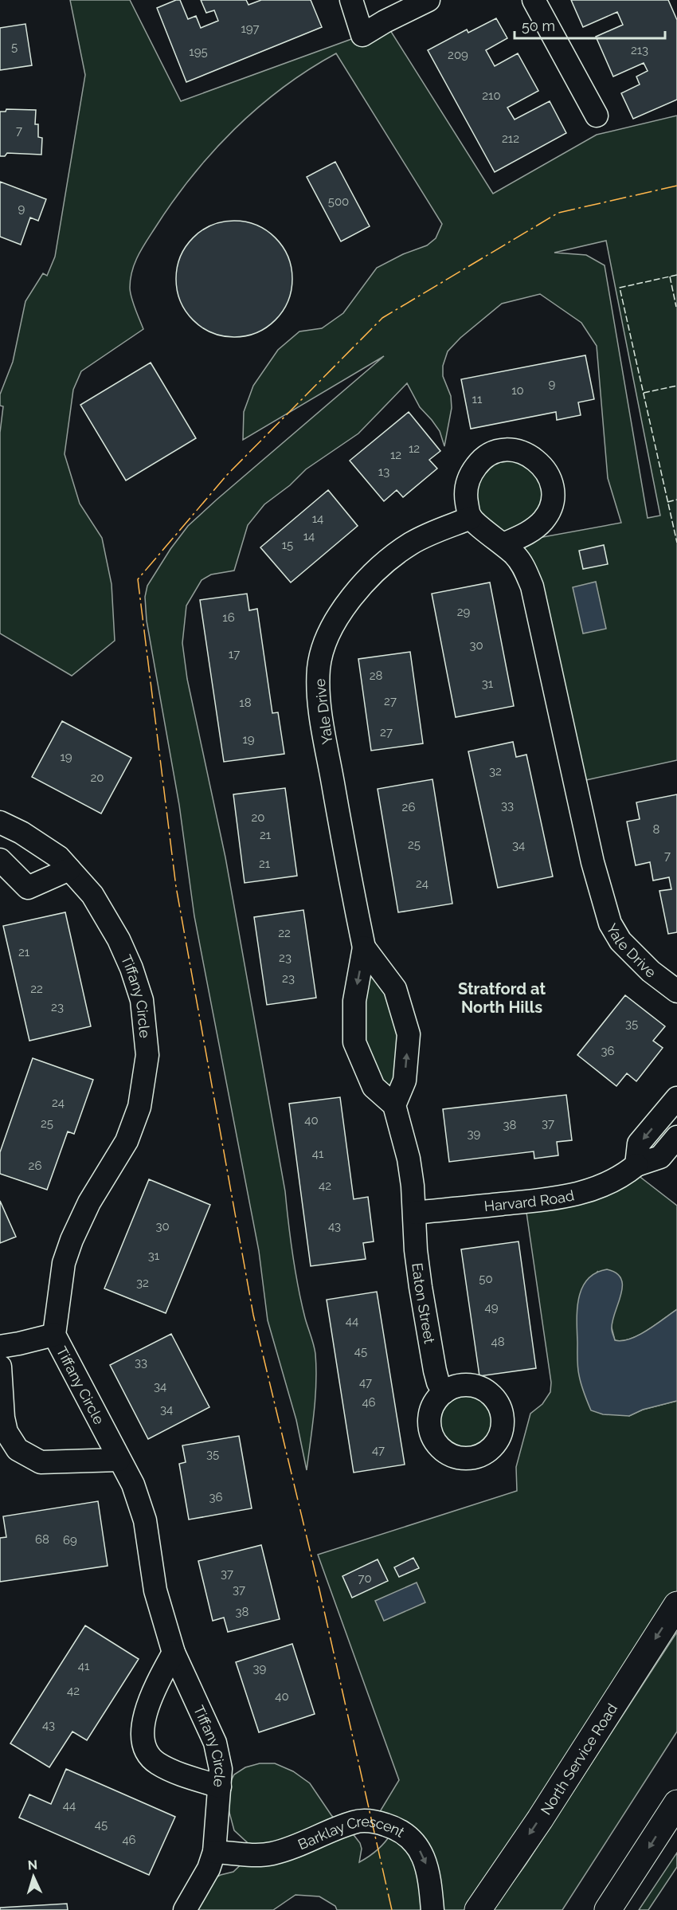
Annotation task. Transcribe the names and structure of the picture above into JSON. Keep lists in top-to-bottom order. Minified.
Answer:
{"streets":{"main road":["North Service Road"],"street":["Yale Drive","Tiffany Circle","Harvard Road","Eaton Street","Barklay Crescent"]},"crossings":[["Tiffany Circle","Barklay Crescent"],["Harvard Road","Eaton Street"]],"districts":["Stratford at North Hills"],"house_numbers":["197","5","213","195","209","210","7","212","500","9","9","10","11","12","12","13","14","14","15","29","16","30","17","28","31","27","18","27","19","19","32","20","33","26","20","8","21","25","34","7","21","24","22","21","23","23","22","23","35","36","24","40","25","37","38","39","41","26","42","30","43","31","50","32","49","44","48","45","33","47","34","46","34","47","35","36","68","69","37","70","37","38","41","39","42","40","43","44","45","46"],"scale_bar":"50 m","north":"top"}
